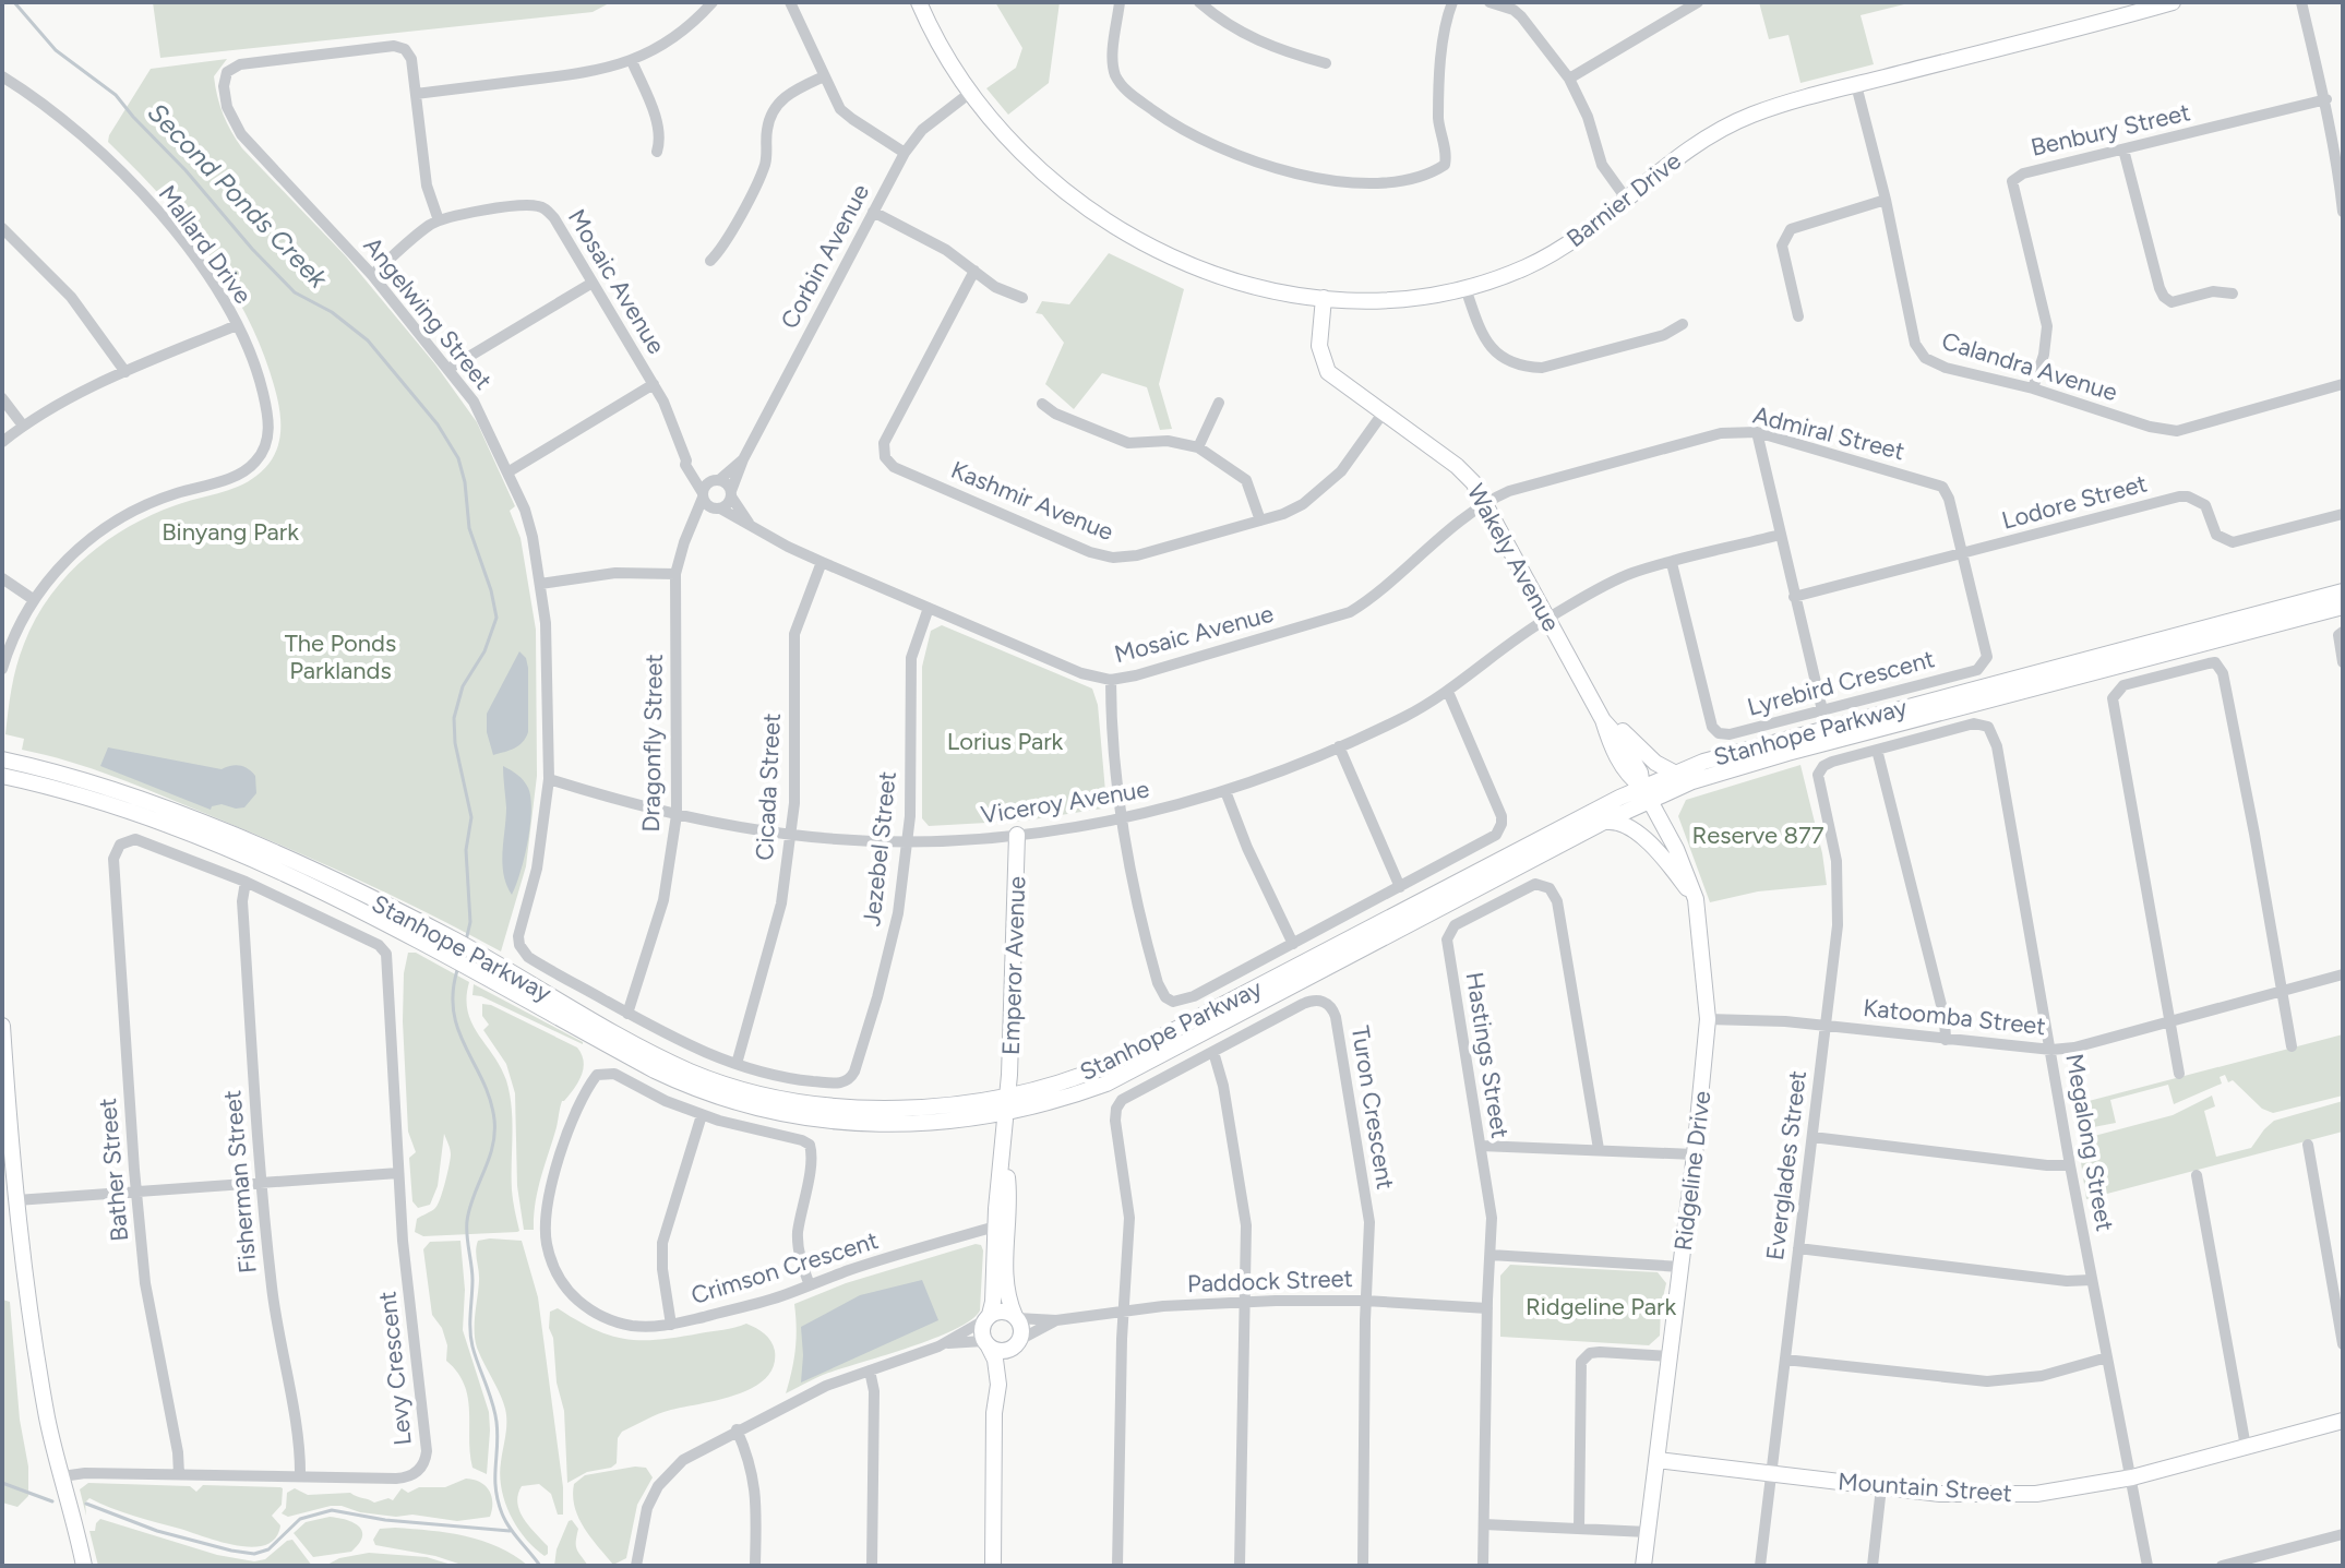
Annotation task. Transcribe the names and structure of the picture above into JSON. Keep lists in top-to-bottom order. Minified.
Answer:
{"streets":{"street":["Benbury Street","Barnier Drive","Mallard Drive","Corbin Avenue","Mosaic Avenue","Angelwing Street","Calandra Avenue","Admiral Street","Kashmir Avenue","Lodore Street","Wakely Avenue","Lyrebird Crescent","Stanhope Parkway","Dragonfly Street","Cicada Street","Viceroy Avenue","Jezebel Street","Emperor Avenue","Katoomba Street","Hastings Street","Turon Crescent","Megalong Street","Everglades Street","Bather Street","Ridgeline Drive","Fisherman Street","Crimson Crescent","Paddock Street","Levy Crescent","Mountain Street"]},"crossings":[["Benbury Street","Calandra Avenue"],["Barnier Drive","Corbin Avenue"],["Barnier Drive","Calandra Avenue"],["Barnier Drive","Wakely Avenue"],["Corbin Avenue","Mosaic Avenue"],["Corbin Avenue","Dragonfly Street"],["Mosaic Avenue","Angelwing Street"],["Mosaic Avenue","Admiral Street"],["Mosaic Avenue","Wakely Avenue"],["Mosaic Avenue","Dragonfly Street"],["Mosaic Avenue","Cicada Street"],["Mosaic Avenue","Jezebel Street"],["Angelwing Street","Dragonfly Street"],["Angelwing Street","Viceroy Avenue"],["Admiral Street","Lodore Street"],["Admiral Street","Wakely Avenue"],["Admiral Street","Lyrebird Crescent"],["Kashmir Avenue","Wakely Avenue"],["Lodore Street","Lyrebird Crescent"],["Wakely Avenue","Stanhope Parkway"],["Wakely Avenue","Viceroy Avenue"],["Wakely Avenue","Ridgeline Drive"],["Lyrebird Crescent","Viceroy Avenue"],["Stanhope Parkway","Emperor Avenue"],["Stanhope Parkway","Ridgeline Drive"],["Dragonfly Street","Viceroy Avenue"],["Cicada Street","Viceroy Avenue"],["Cicada Street","Jezebel Street"],["Viceroy Avenue","Jezebel Street"],["Viceroy Avenue","Emperor Avenue"],["Katoomba Street","Megalong Street"],["Katoomba Street","Everglades Street"],["Katoomba Street","Ridgeline Drive"],["Hastings Street","Paddock Street"],["Turon Crescent","Paddock Street"],["Megalong Street","Everglades Street"],["Megalong Street","Mountain Street"],["Everglades Street","Mountain Street"],["Bather Street","Fisherman Street"],["Bather Street","Levy Crescent"],["Ridgeline Drive","Mountain Street"],["Fisherman Street","Levy Crescent"]],"water":["Second Ponds Creek"],"parks":["Binyang Park","The Ponds Parklands","Lorius Park","Reserve 877","Ridgeline Park"]}
